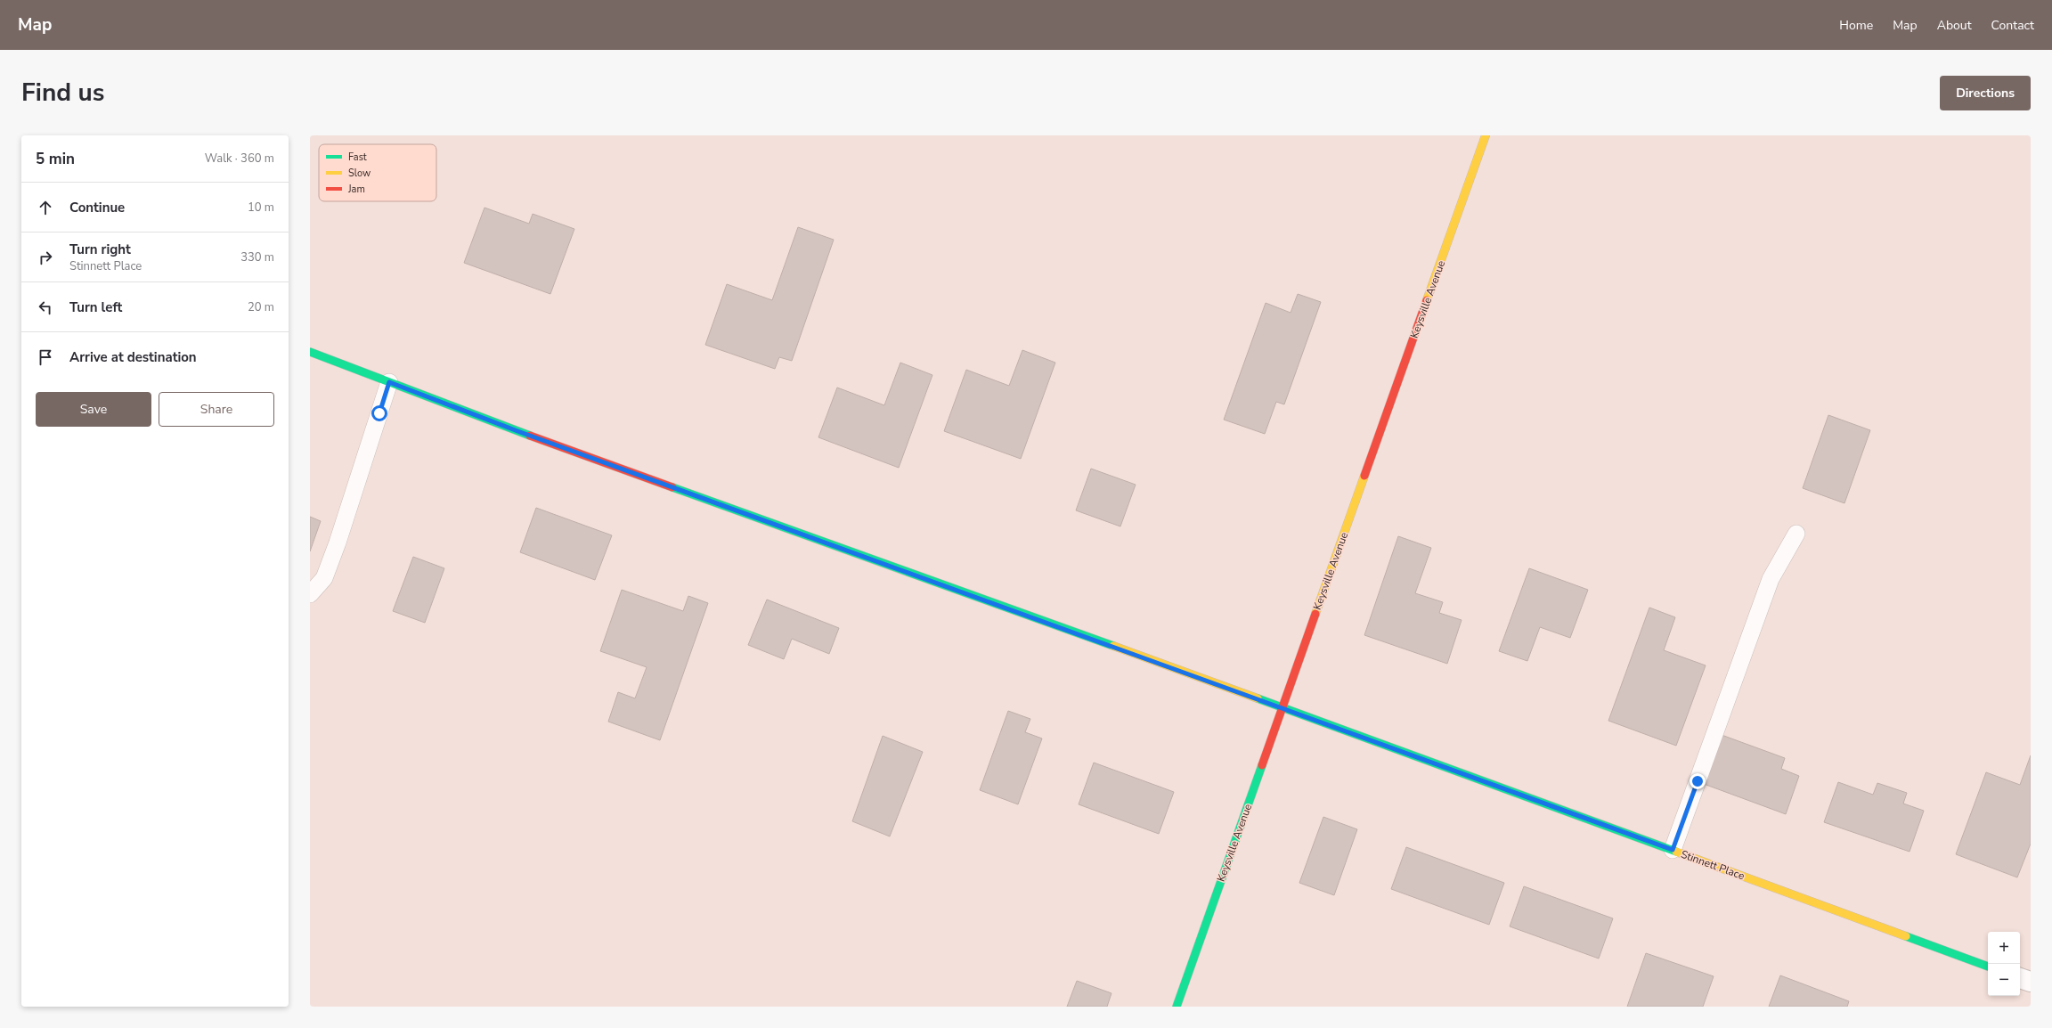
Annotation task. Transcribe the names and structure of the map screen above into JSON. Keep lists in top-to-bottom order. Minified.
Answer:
{"streets":{"street":["Keysville Avenue","Stinnett Place"]},"crossings":[["Keysville Avenue","Stinnett Place"]],"legend":["Fast","Slow","Jam"],"page":{"header":"Map","nav":["Home","Map","About","Contact"],"title":"Find us","buttons":["Directions",["Save","Share"]],"heading":["5 min","Walk · 360 m"],"list":[["Continue","10 m"],["Turn right","Stinnett Place","330 m"],["Turn left","20 m"],"Arrive at destination"],"map_buttons":["+","−"]}}
